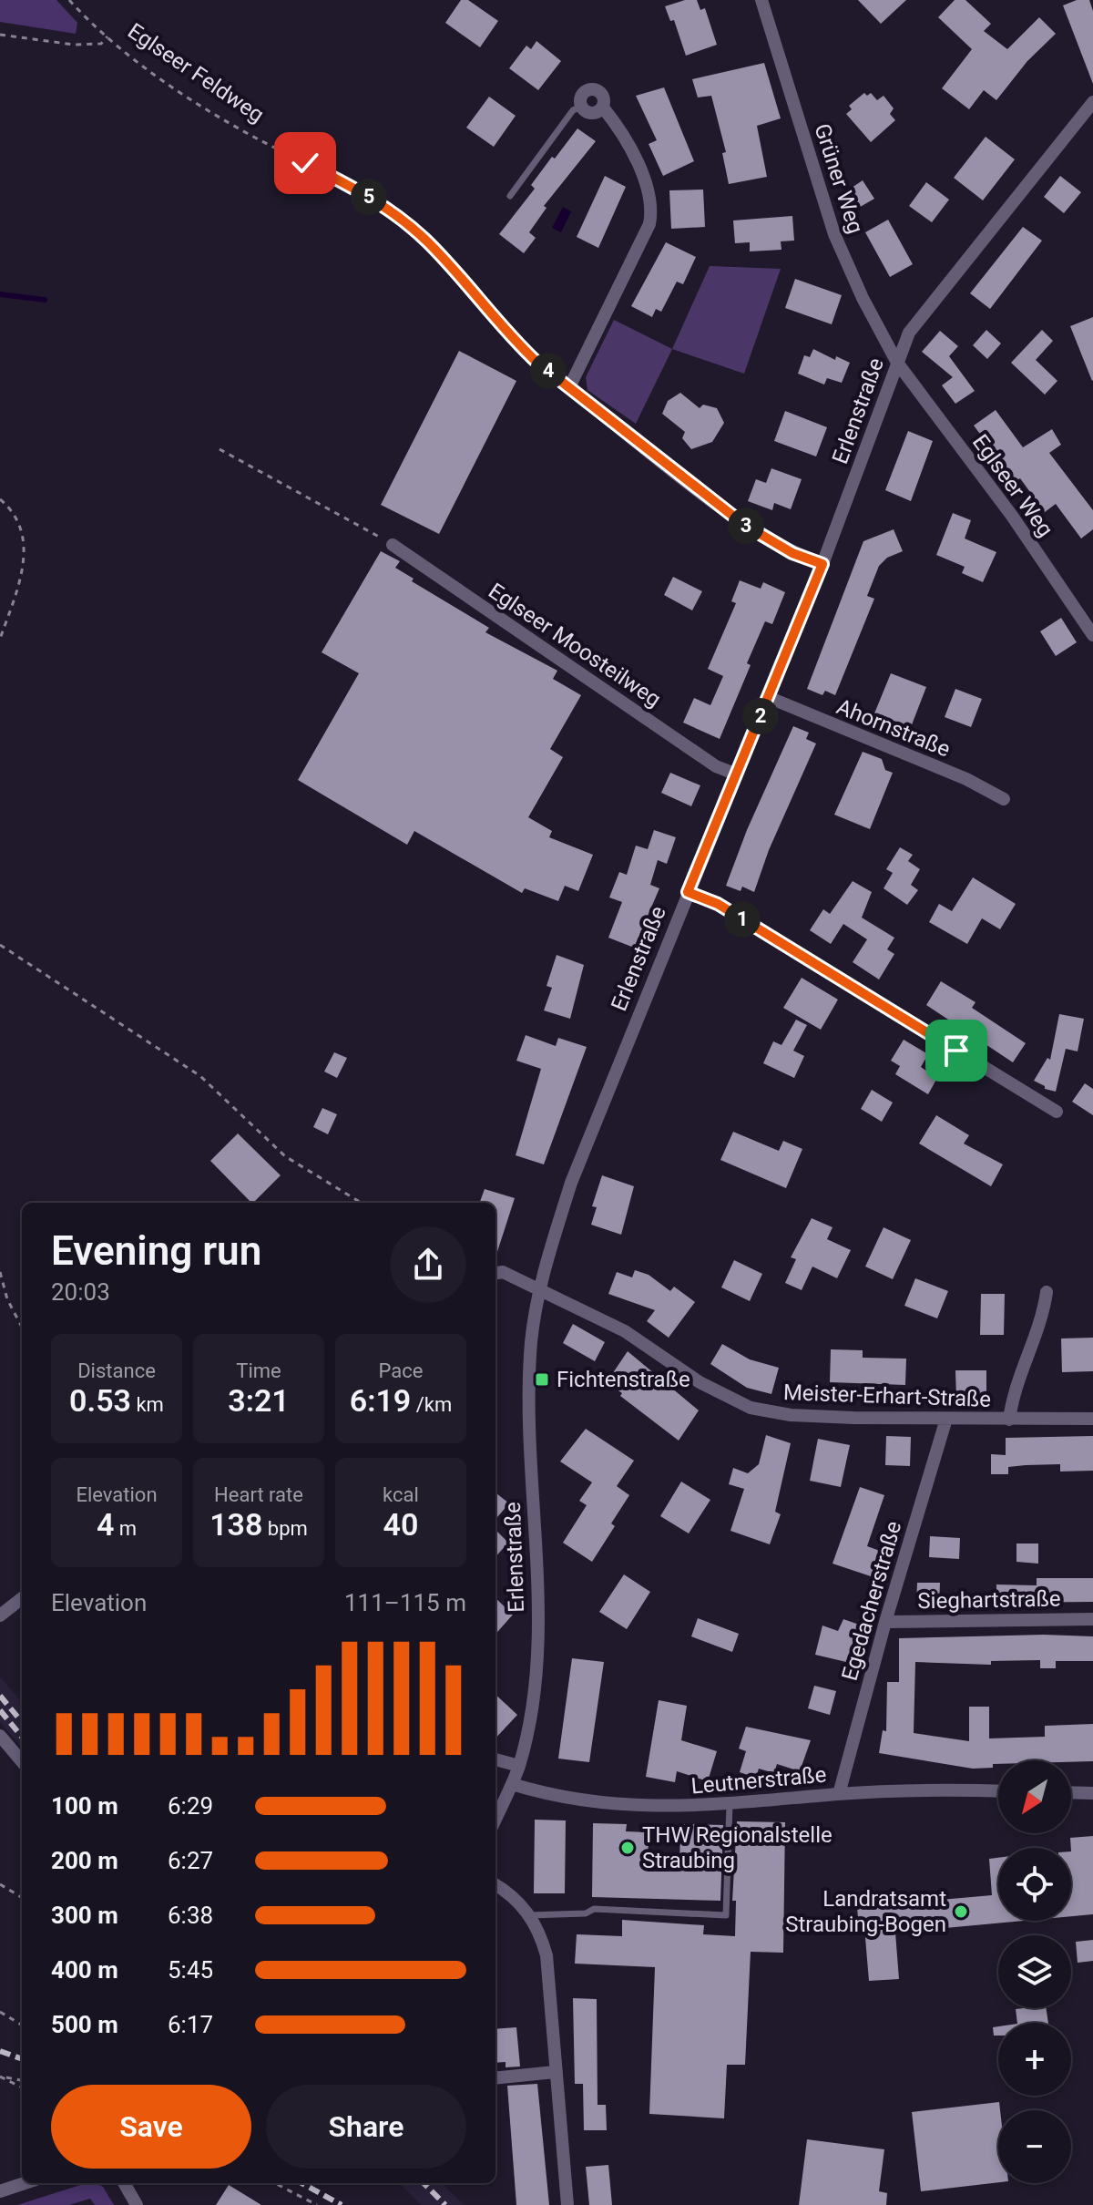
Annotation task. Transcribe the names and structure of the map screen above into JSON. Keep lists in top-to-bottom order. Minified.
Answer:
{"streets":{"street":["Grüner Weg","Erlenstraße","Eglseer Weg","Eglseer Moosteilweg","Ahornstraße","Meister-Erhart-Straße","Sieghartstraße","Egedacherstraße","Leutnerstraße"],"path":["Eglseer Feldweg"]},"crossings":[["Grüner Weg","Erlenstraße"],["Grüner Weg","Eglseer Weg"],["Erlenstraße","Eglseer Weg"],["Erlenstraße","Eglseer Moosteilweg"],["Erlenstraße","Ahornstraße"],["Erlenstraße","Meister-Erhart-Straße"],["Erlenstraße","Leutnerstraße"],["Meister-Erhart-Straße","Egedacherstraße"],["Sieghartstraße","Egedacherstraße"],["Egedacherstraße","Leutnerstraße"]],"places":{"transit":["Fichtenstraße"],"other":["THW Regionalstelle Straubing","Landratsamt Straubing-Bogen"]},"north":"bottom left","page":{"pins":["5","4","3","2","1"],"heading":["Evening run","20:03"],"stats":[["Distance","0.53 km"],["Time","3:21"],["Pace","6:19 /km"],["Elevation","4 m"],["Heart rate","138 bpm"],["kcal","40"]],"chart":["Elevation","111–115 m"],"map_buttons":["+","−"],"list":[{"name":"100 m","note":"6:29"},{"name":"200 m","note":"6:27"},{"name":"300 m","note":"6:38"},{"name":"400 m","note":"5:45"},{"name":"500 m","note":"6:17"}],"buttons":["Save","Share"]}}
